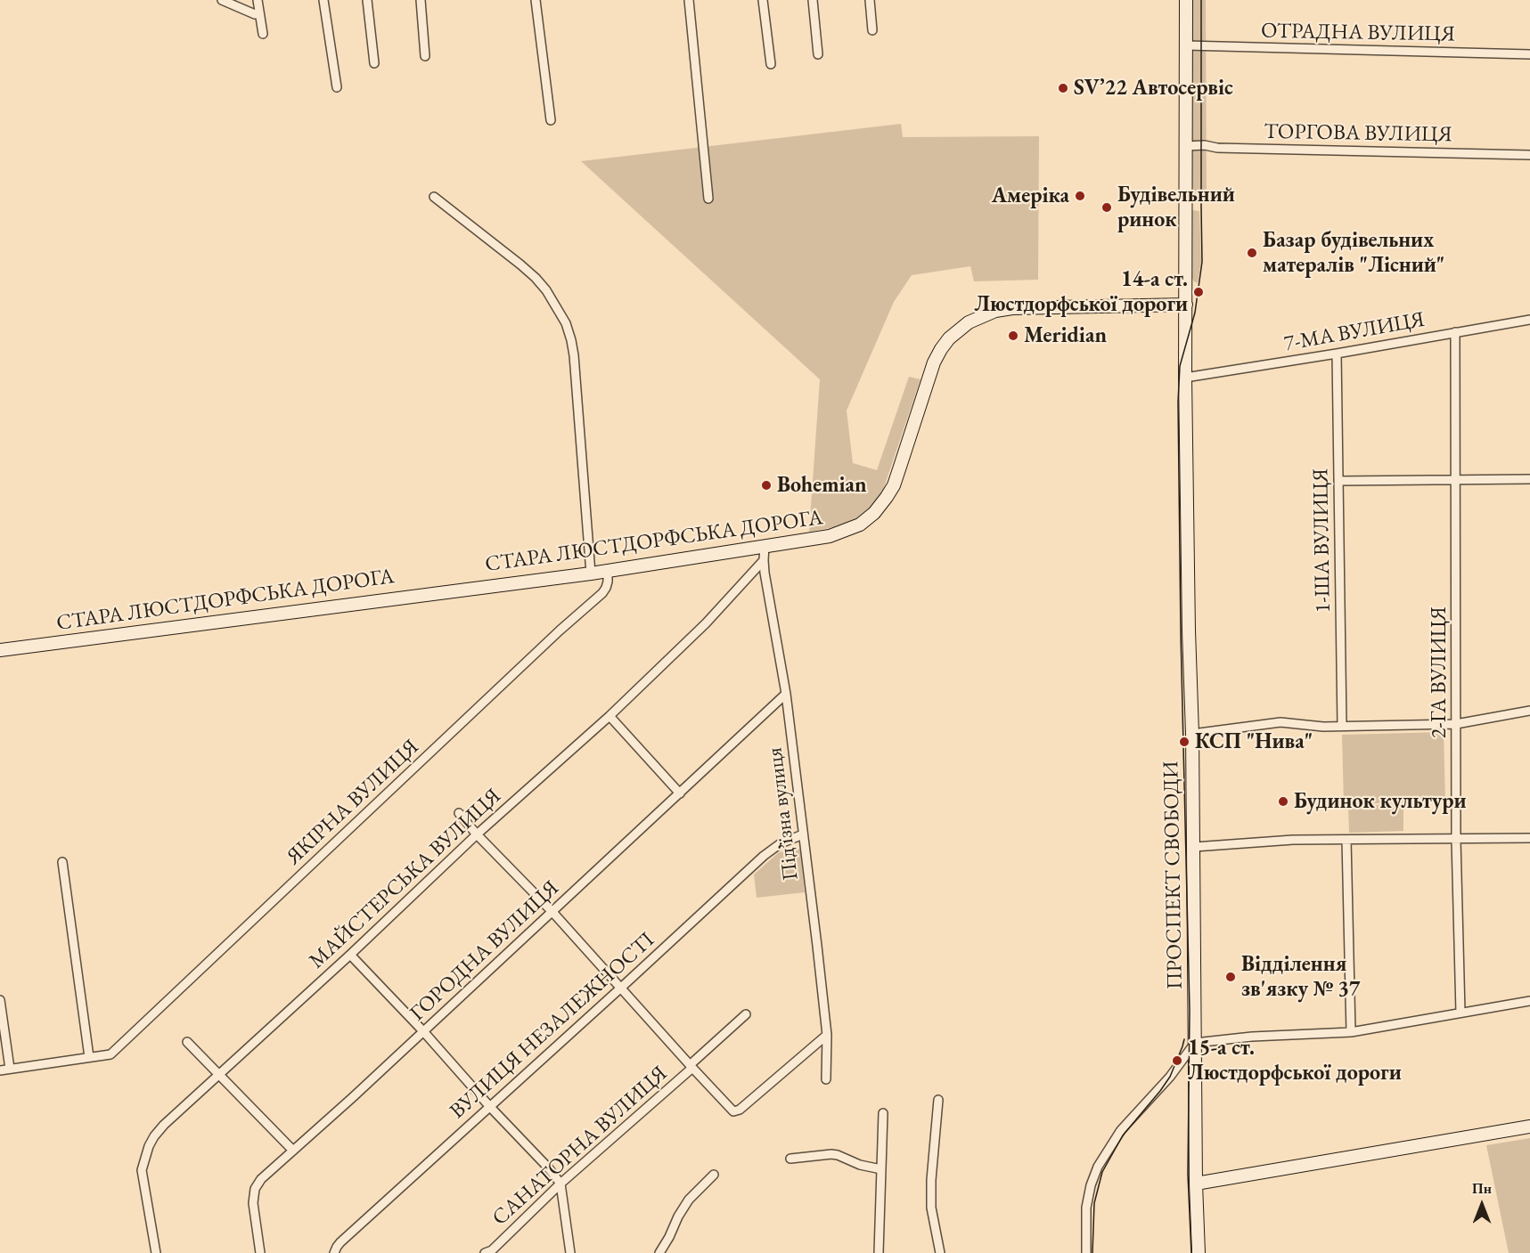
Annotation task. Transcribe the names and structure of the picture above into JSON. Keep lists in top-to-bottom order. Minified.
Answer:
{"streets":{"main road":["СТАРА ЛЮСТДОРФСЬКА ДОРОГА","ПРОСПЕКТ СВОБОДИ"],"street":["ОТРАДНА ВУЛИЦЯ","ТОРГОВА ВУЛИЦЯ","7-МА ВУЛИЦЯ","1-ША ВУЛИЦЯ","2-ГА ВУЛИЦЯ","ЯКІРНА ВУЛИЦЯ","Підʼїзна вулиця","МАЙСТЕРСЬКА ВУЛИЦЯ","ГОРОДНА ВУЛИЦЯ","ВУЛИЦЯ НЕЗАЛЕЖНОСТІ","САНАТОРНА ВУЛИЦЯ"]},"crossings":[["ОТРАДНА ВУЛИЦЯ","ПРОСПЕКТ СВОБОДИ"],["ТОРГОВА ВУЛИЦЯ","ПРОСПЕКТ СВОБОДИ"],["7-МА ВУЛИЦЯ","1-ША ВУЛИЦЯ"],["7-МА ВУЛИЦЯ","2-ГА ВУЛИЦЯ"],["7-МА ВУЛИЦЯ","ПРОСПЕКТ СВОБОДИ"],["СТАРА ЛЮСТДОРФСЬКА ДОРОГА","ЯКІРНА ВУЛИЦЯ"],["СТАРА ЛЮСТДОРФСЬКА ДОРОГА","Підʼїзна вулиця"],["СТАРА ЛЮСТДОРФСЬКА ДОРОГА","ПРОСПЕКТ СВОБОДИ"],["Підʼїзна вулиця","МАЙСТЕРСЬКА ВУЛИЦЯ"],["Підʼїзна вулиця","ГОРОДНА ВУЛИЦЯ"],["Підʼїзна вулиця","ВУЛИЦЯ НЕЗАЛЕЖНОСТІ"]],"places":["SV’22 Автосервіс","Амеріка","Будівельний ринок","Базар будівельних матералів \"Лісний\"","14-а ст. Люстдорфської дороги","Meridian","Bohemian","КСП \"Нива\"","Будинок культури","Відділення зв'язку № 37","15-а ст. Люстдорфської дороги"],"north":"top"}
